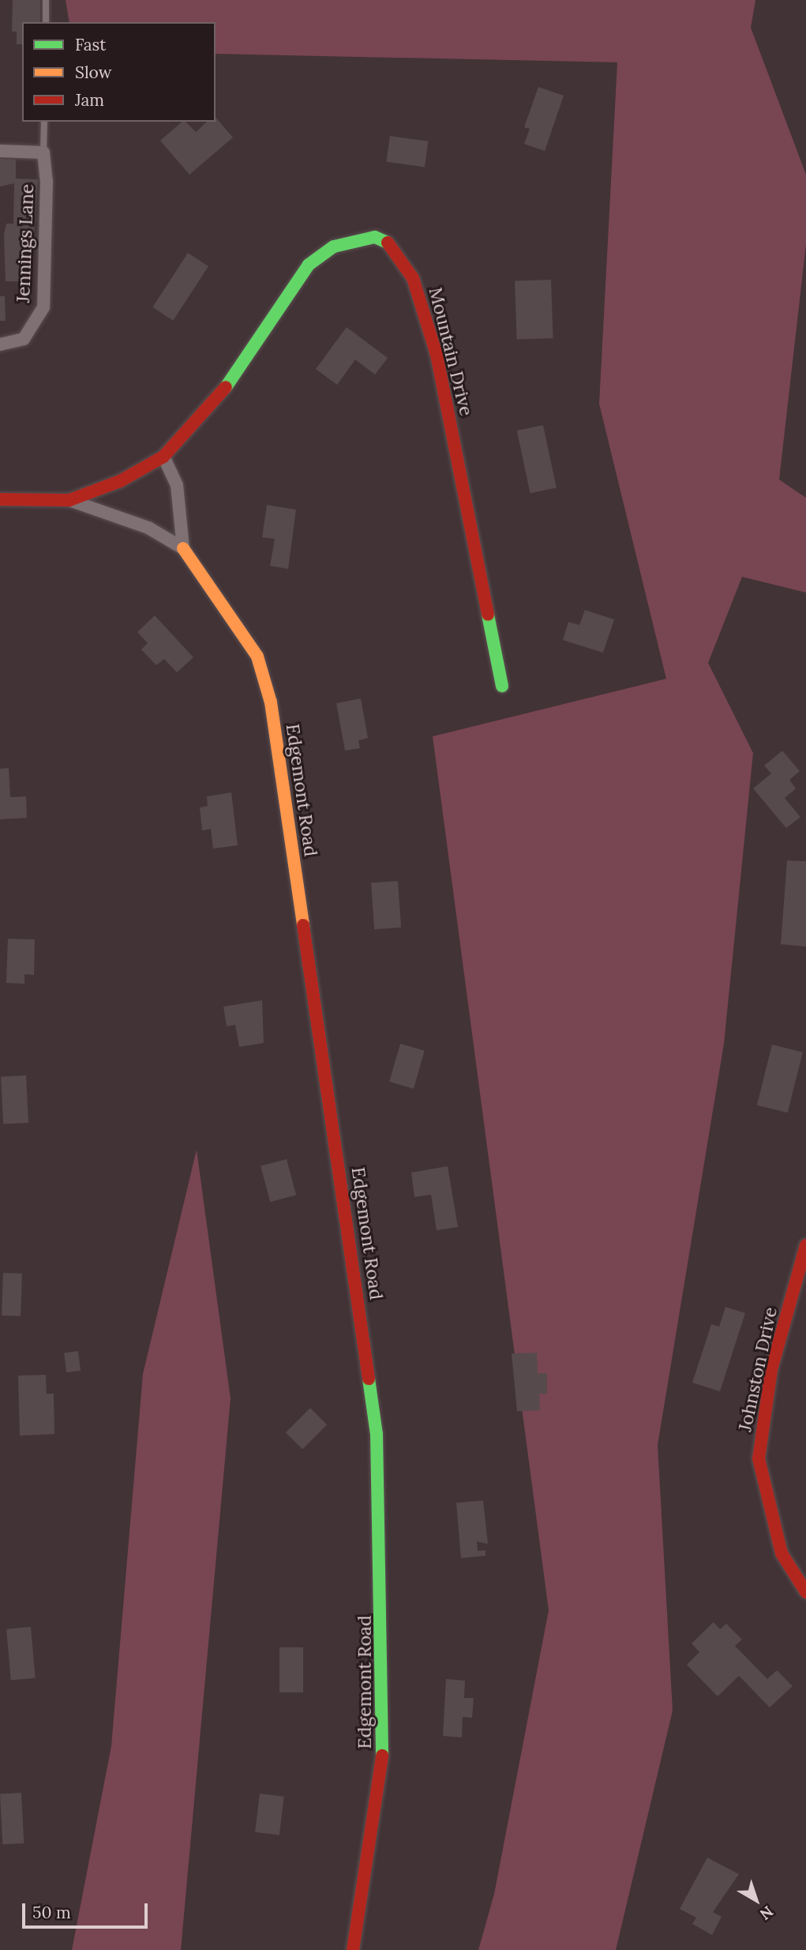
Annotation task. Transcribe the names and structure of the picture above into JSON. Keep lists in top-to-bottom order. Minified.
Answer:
{"streets":{"street":["Jennings Lane","Mountain Drive","Edgemont Road","Johnston Drive"]},"crossings":[["Mountain Drive","Edgemont Road"]],"legend":["Fast","Slow","Jam"],"scale_bar":"50 m","north":"bottom right"}
